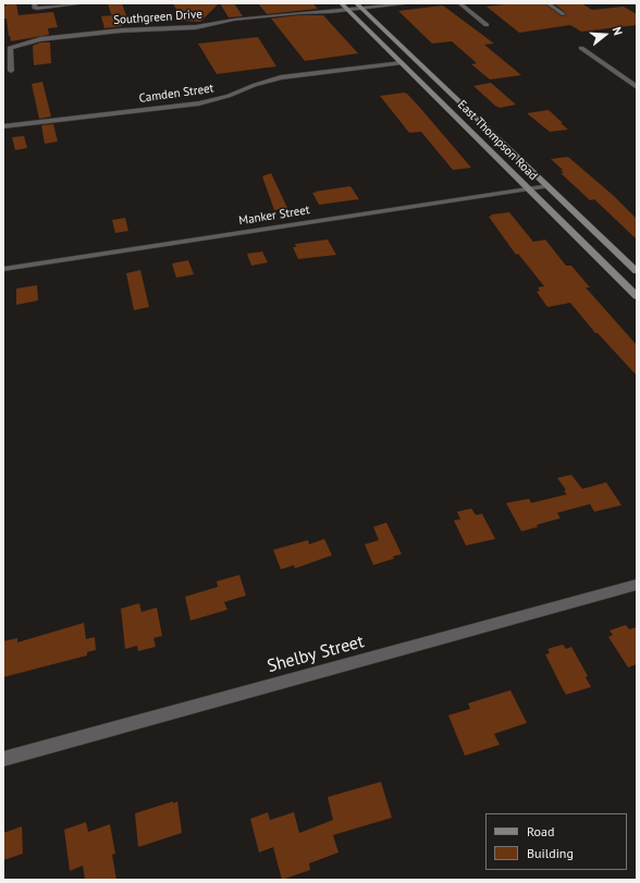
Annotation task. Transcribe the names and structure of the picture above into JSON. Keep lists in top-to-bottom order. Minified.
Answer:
{"streets":{"main road":["East Thompson Road"],"street":["Southgreen Drive","Camden Street","Manker Street","Shelby Street"]},"crossings":[["Southgreen Drive","East Thompson Road"],["Camden Street","East Thompson Road"],["East Thompson Road","Manker Street"]],"legend":["Road","Building"],"north":"right"}
